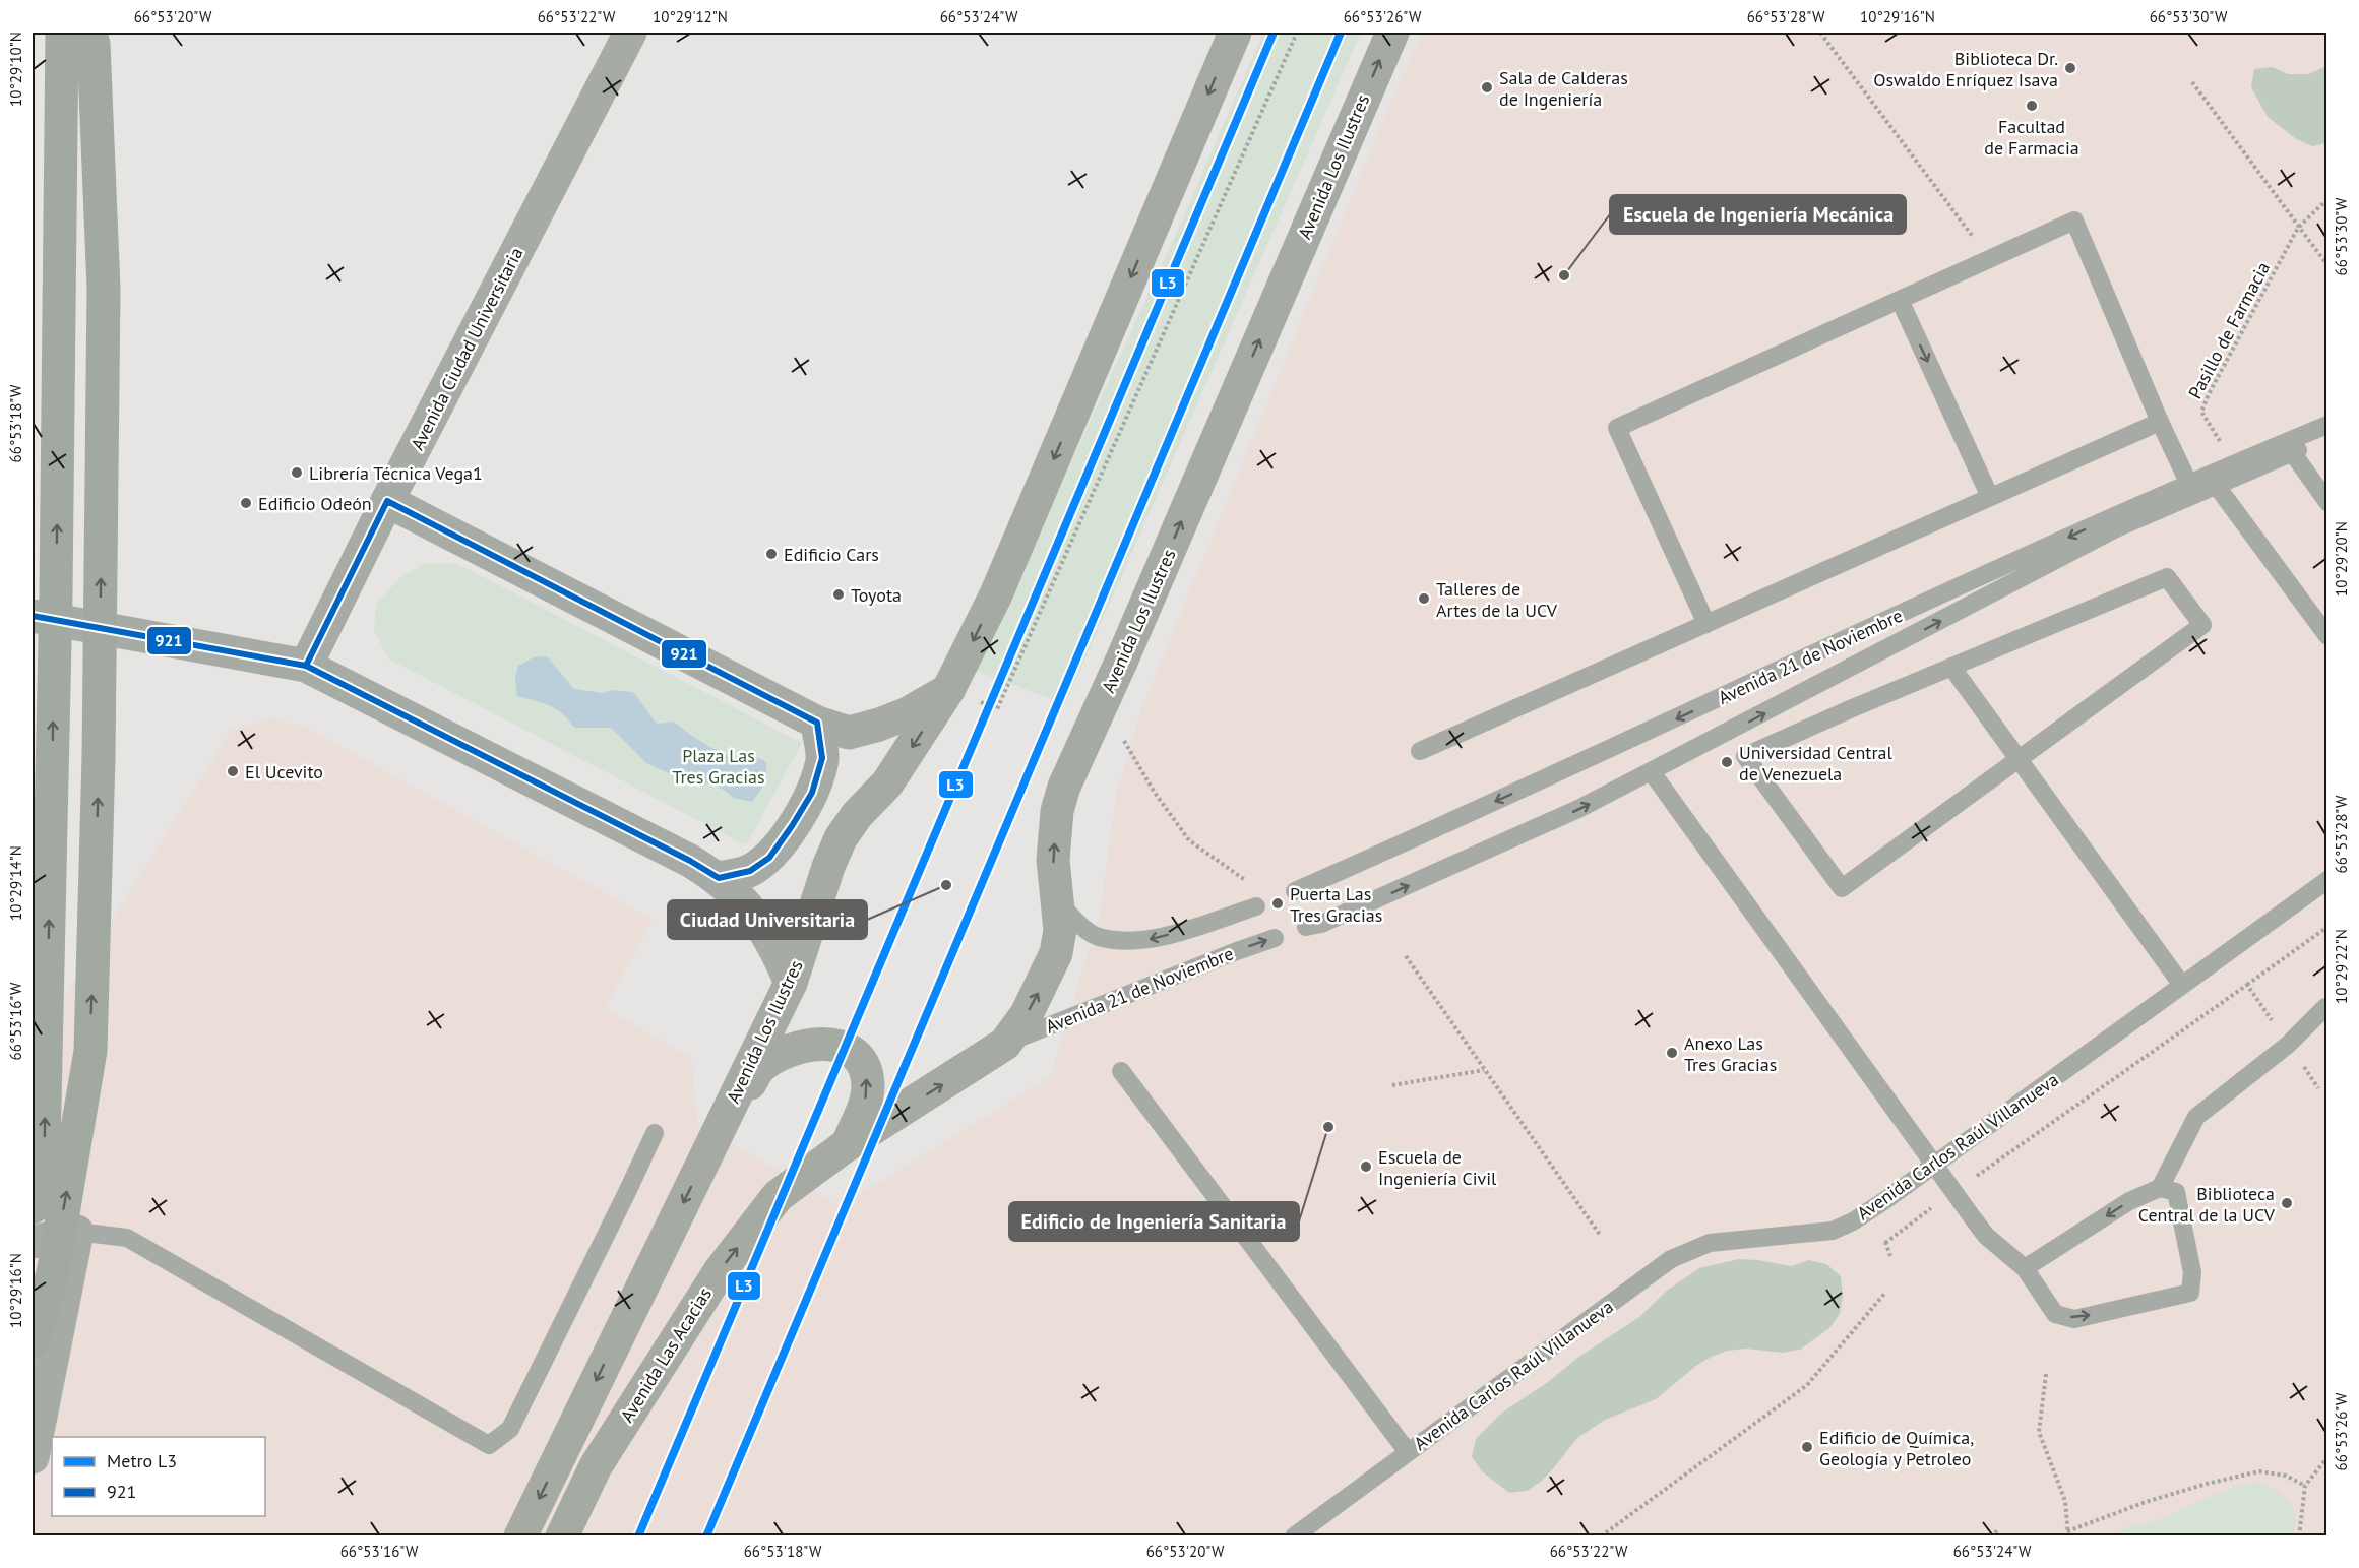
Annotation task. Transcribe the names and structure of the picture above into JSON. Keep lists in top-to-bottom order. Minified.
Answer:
{"streets":{"main road":["Avenida Los Ilustres","Avenida Las Acacias"],"street":["Avenida Ciudad Universitaria"],"lane":["Avenida 21 de Noviembre","Avenida Carlos Raúl Villanueva"],"path":["Pasillo de Farmacia"]},"crossings":[["Avenida Los Ilustres","Avenida 21 de Noviembre"],["Avenida Los Ilustres","Avenida Las Acacias"],["Pasillo de Farmacia","Avenida 21 de Noviembre"]],"parks":["Plaza Las Tres Gracias"],"places":["Biblioteca Dr. Oswaldo Enríquez Isava","Sala de Calderas de Ingeniería","Facultad de Farmacia","Escuela de Ingeniería Mecánica","Librería Técnica Vega1","Edificio Odeón","Edificio Cars","Toyota","Talleres de Artes de la UCV","Universidad Central de Venezuela","El Ucevito","Ciudad Universitaria","Puerta Las Tres Gracias","Anexo Las Tres Gracias","Edificio de Ingeniería Sanitaria","Escuela de Ingeniería Civil","Biblioteca Central de la UCV","Edificio de Química, Geología y Petroleo"],"lines":["metro line L3","transit line 921"],"legend":["Metro L3","921"],"coordinates":["66°53'20\"W","66°53'22\"W","10°29'12\"N","66°53'24\"W","66°53'26\"W","66°53'28\"W","10°29'16\"N","66°53'30\"W","10°29'10\"N","66°53'18\"W","10°29'20\"N","10°29'14\"N","10°29'22\"N","66°53'16\"W"]}
